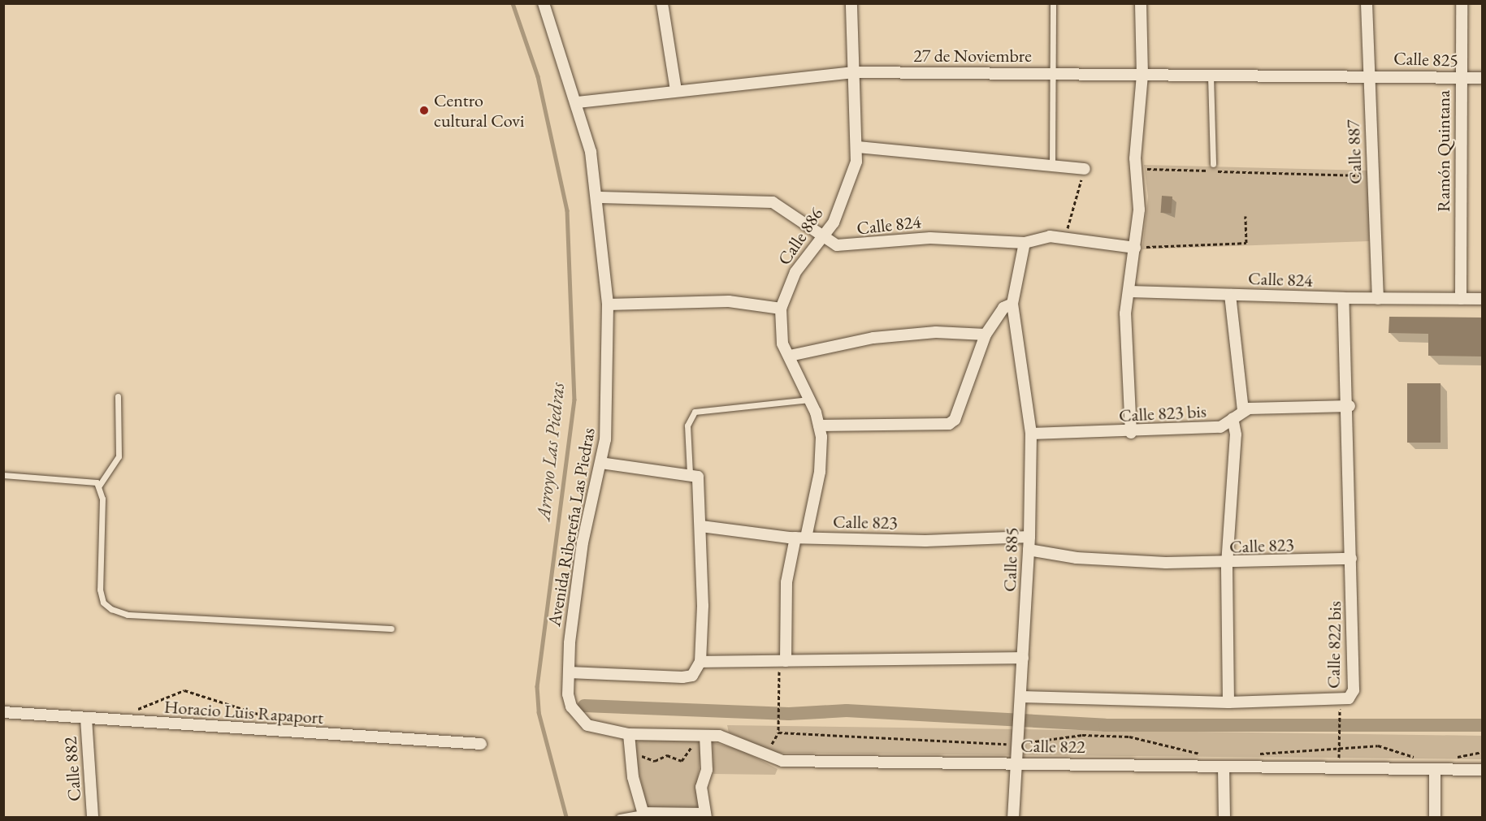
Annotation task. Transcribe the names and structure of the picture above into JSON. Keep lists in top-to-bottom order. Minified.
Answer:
{"streets":{"street":["27 de Noviembre","Calle 825","Ramón Quintana","Calle 887","Calle 824","Calle 886","Calle 823 bis","Calle 823","Avenida Ribereña Las Piedras","Calle 885","Calle 822 bis","Horacio Luis Rapaport","Calle 822","Calle 882"]},"crossings":[["27 de Noviembre","Calle 825"],["27 de Noviembre","Calle 887"],["27 de Noviembre","Calle 886"],["27 de Noviembre","Avenida Ribereña Las Piedras"],["Calle 825","Ramón Quintana"],["Calle 825","Calle 887"],["Calle 824","Calle 886"],["Calle 824","Avenida Ribereña Las Piedras"],["Calle 824","Calle 885"],["Calle 824","Calle 822 bis"],["Calle 886","Calle 823"],["Calle 823 bis","Calle 885"],["Calle 823","Calle 885"],["Calle 823","Calle 822 bis"],["Avenida Ribereña Las Piedras","Calle 822"],["Calle 885","Calle 822 bis"],["Calle 885","Calle 822"],["Horacio Luis Rapaport","Calle 882"]],"water":["Arroyo Las Piedras"],"places":["Centro cultural Covi"]}
